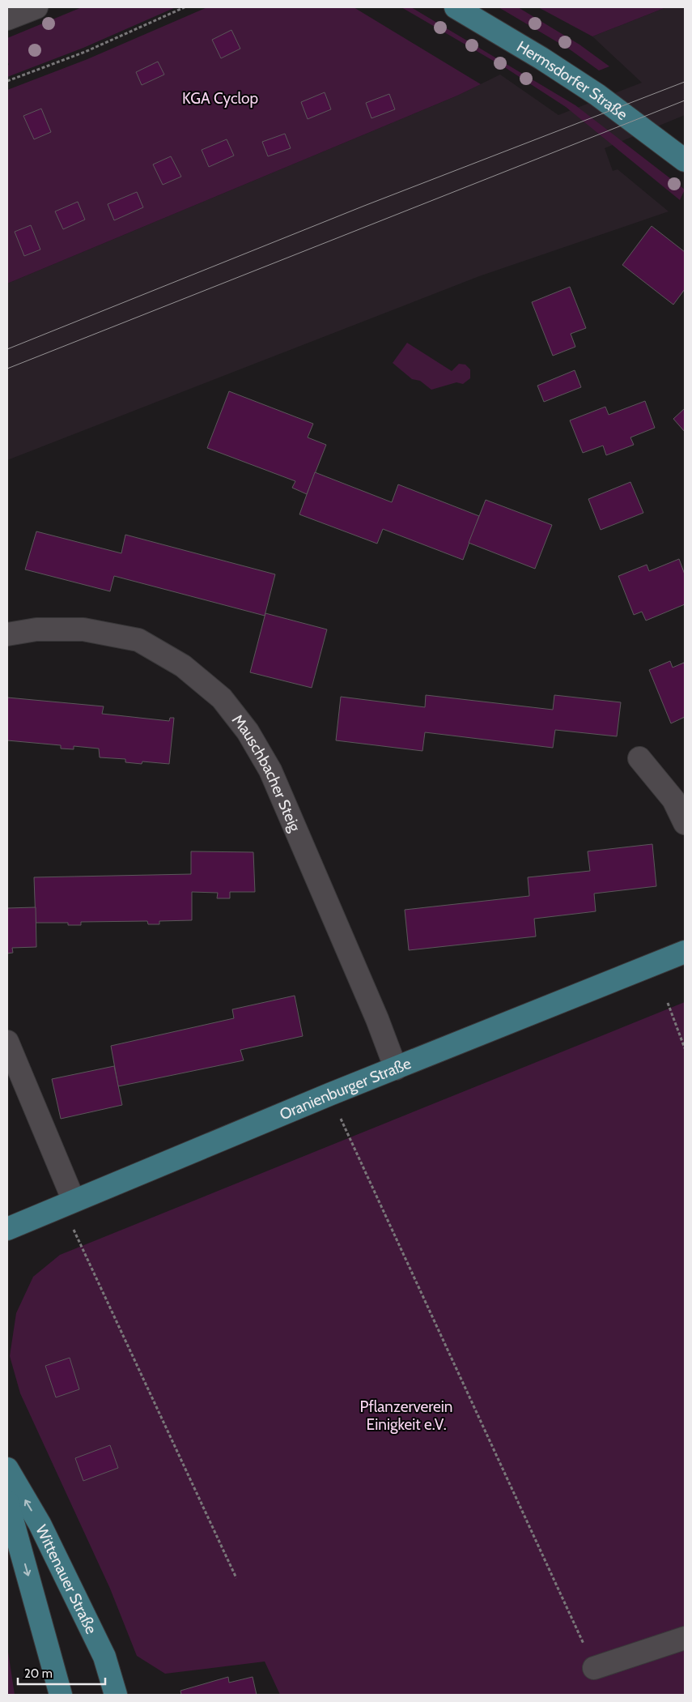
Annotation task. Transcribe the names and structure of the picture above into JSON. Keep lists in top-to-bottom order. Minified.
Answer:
{"streets":{"main road":["Hermsdorfer Straße","Oranienburger Straße","Wittenauer Straße"],"street":["Mauschbacher Steig"]},"crossings":[["Mauschbacher Steig","Oranienburger Straße"]],"parks":["KGA Cyclop","Pflanzerverein Einigkeit e.V."],"scale_bar":"20 m"}
